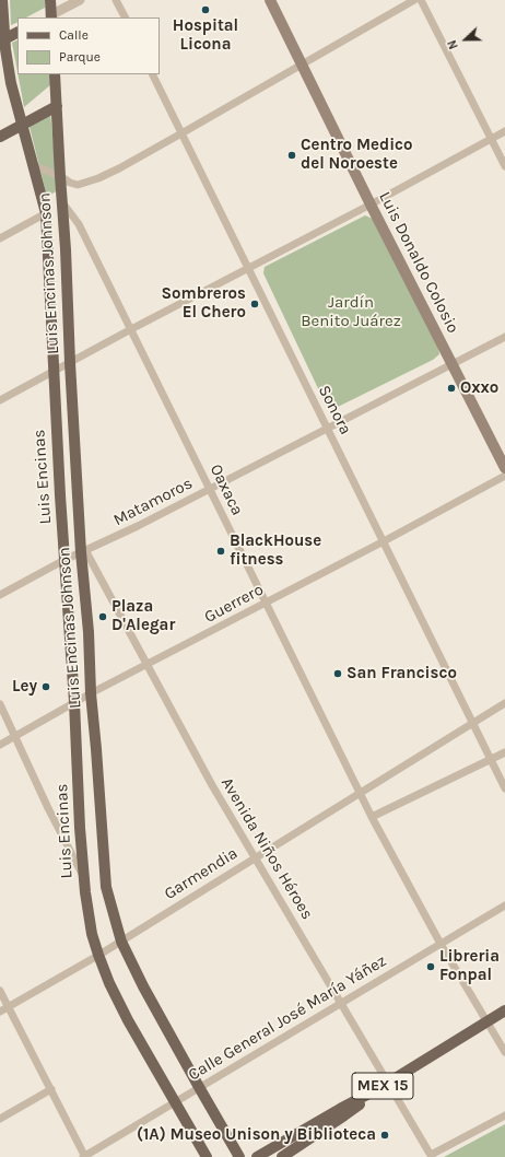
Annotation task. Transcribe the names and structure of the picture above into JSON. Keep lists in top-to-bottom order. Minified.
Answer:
{"streets":{"main road":["Luis Donaldo Colosio","Luis Encinas Johnson","Luis Encinas","MEX 15"],"street":["Sonora","Oaxaca","Matamoros","Guerrero","Avenida Niños Héroes","Garmendia","Calle General José María Yáñez"]},"crossings":[["Luis Donaldo Colosio","Matamoros"],["Luis Encinas Johnson","Oaxaca"],["Luis Encinas Johnson","Matamoros"],["Luis Encinas Johnson","Guerrero"],["Luis Encinas Johnson","Avenida Niños Héroes"],["Luis Encinas Johnson","Garmendia"],["Luis Encinas Johnson","Calle General José María Yáñez"],["Sonora","Matamoros"],["Sonora","Guerrero"],["Sonora","Garmendia"],["Luis Encinas","Matamoros"],["Luis Encinas","Guerrero"],["Luis Encinas","Garmendia"],["Luis Encinas","Calle General José María Yáñez"],["Oaxaca","Matamoros"],["Oaxaca","Guerrero"],["Oaxaca","Garmendia"],["Oaxaca","Calle General José María Yáñez"],["Oaxaca","MEX 15"],["Matamoros","Avenida Niños Héroes"],["Guerrero","Avenida Niños Héroes"],["Avenida Niños Héroes","Garmendia"],["Avenida Niños Héroes","Calle General José María Yáñez"],["Avenida Niños Héroes","MEX 15"]],"parks":["Jardín Benito Juárez"],"places":["Hospital Licona","Centro Medico del Noroeste","Sombreros El Chero","Oxxo","BlackHouse fitness","Plaza D'Alegar","San Francisco","Ley","Libreria Fonpal","(1A) Museo Unison y Biblioteca"],"legend":["Calle","Parque"],"north":"left"}
